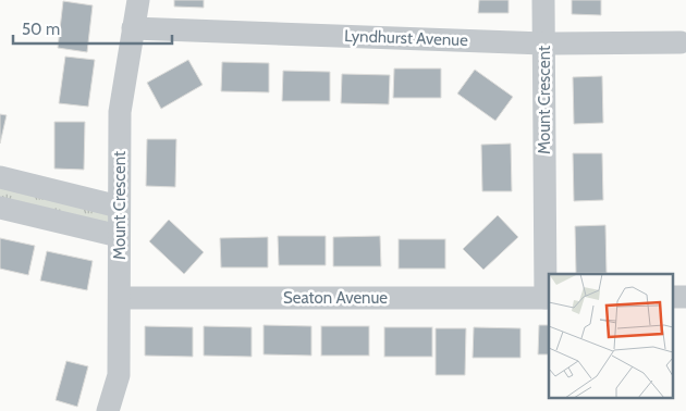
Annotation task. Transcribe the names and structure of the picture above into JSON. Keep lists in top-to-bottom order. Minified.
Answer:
{"streets":{"street":["Lyndhurst Avenue","Mount Crescent","Seaton Avenue"]},"crossings":[["Lyndhurst Avenue","Mount Crescent"],["Mount Crescent","Seaton Avenue"]],"scale_bar":"50 m"}
